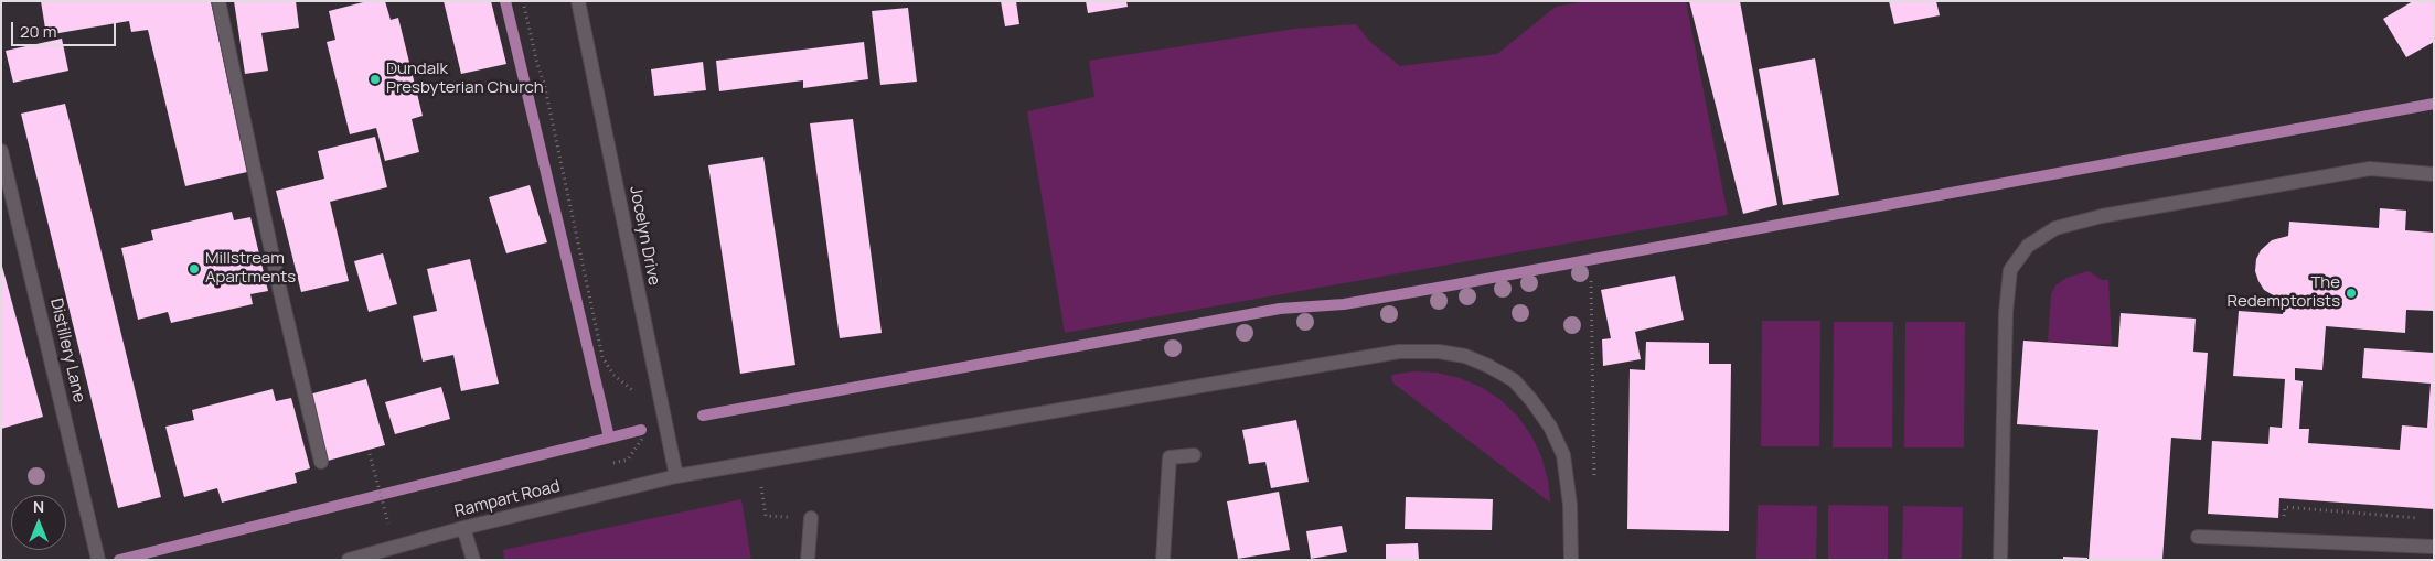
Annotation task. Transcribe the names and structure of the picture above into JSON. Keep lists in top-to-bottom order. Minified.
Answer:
{"streets":{"street":["Jocelyn Drive","Distillery Lane","Rampart Road"]},"crossings":[["Jocelyn Drive","Rampart Road"]],"places":["Dundalk Presbyterian Church","Millstream Apartments","The Redemptorists"],"scale_bar":"20 m","north":"top"}
